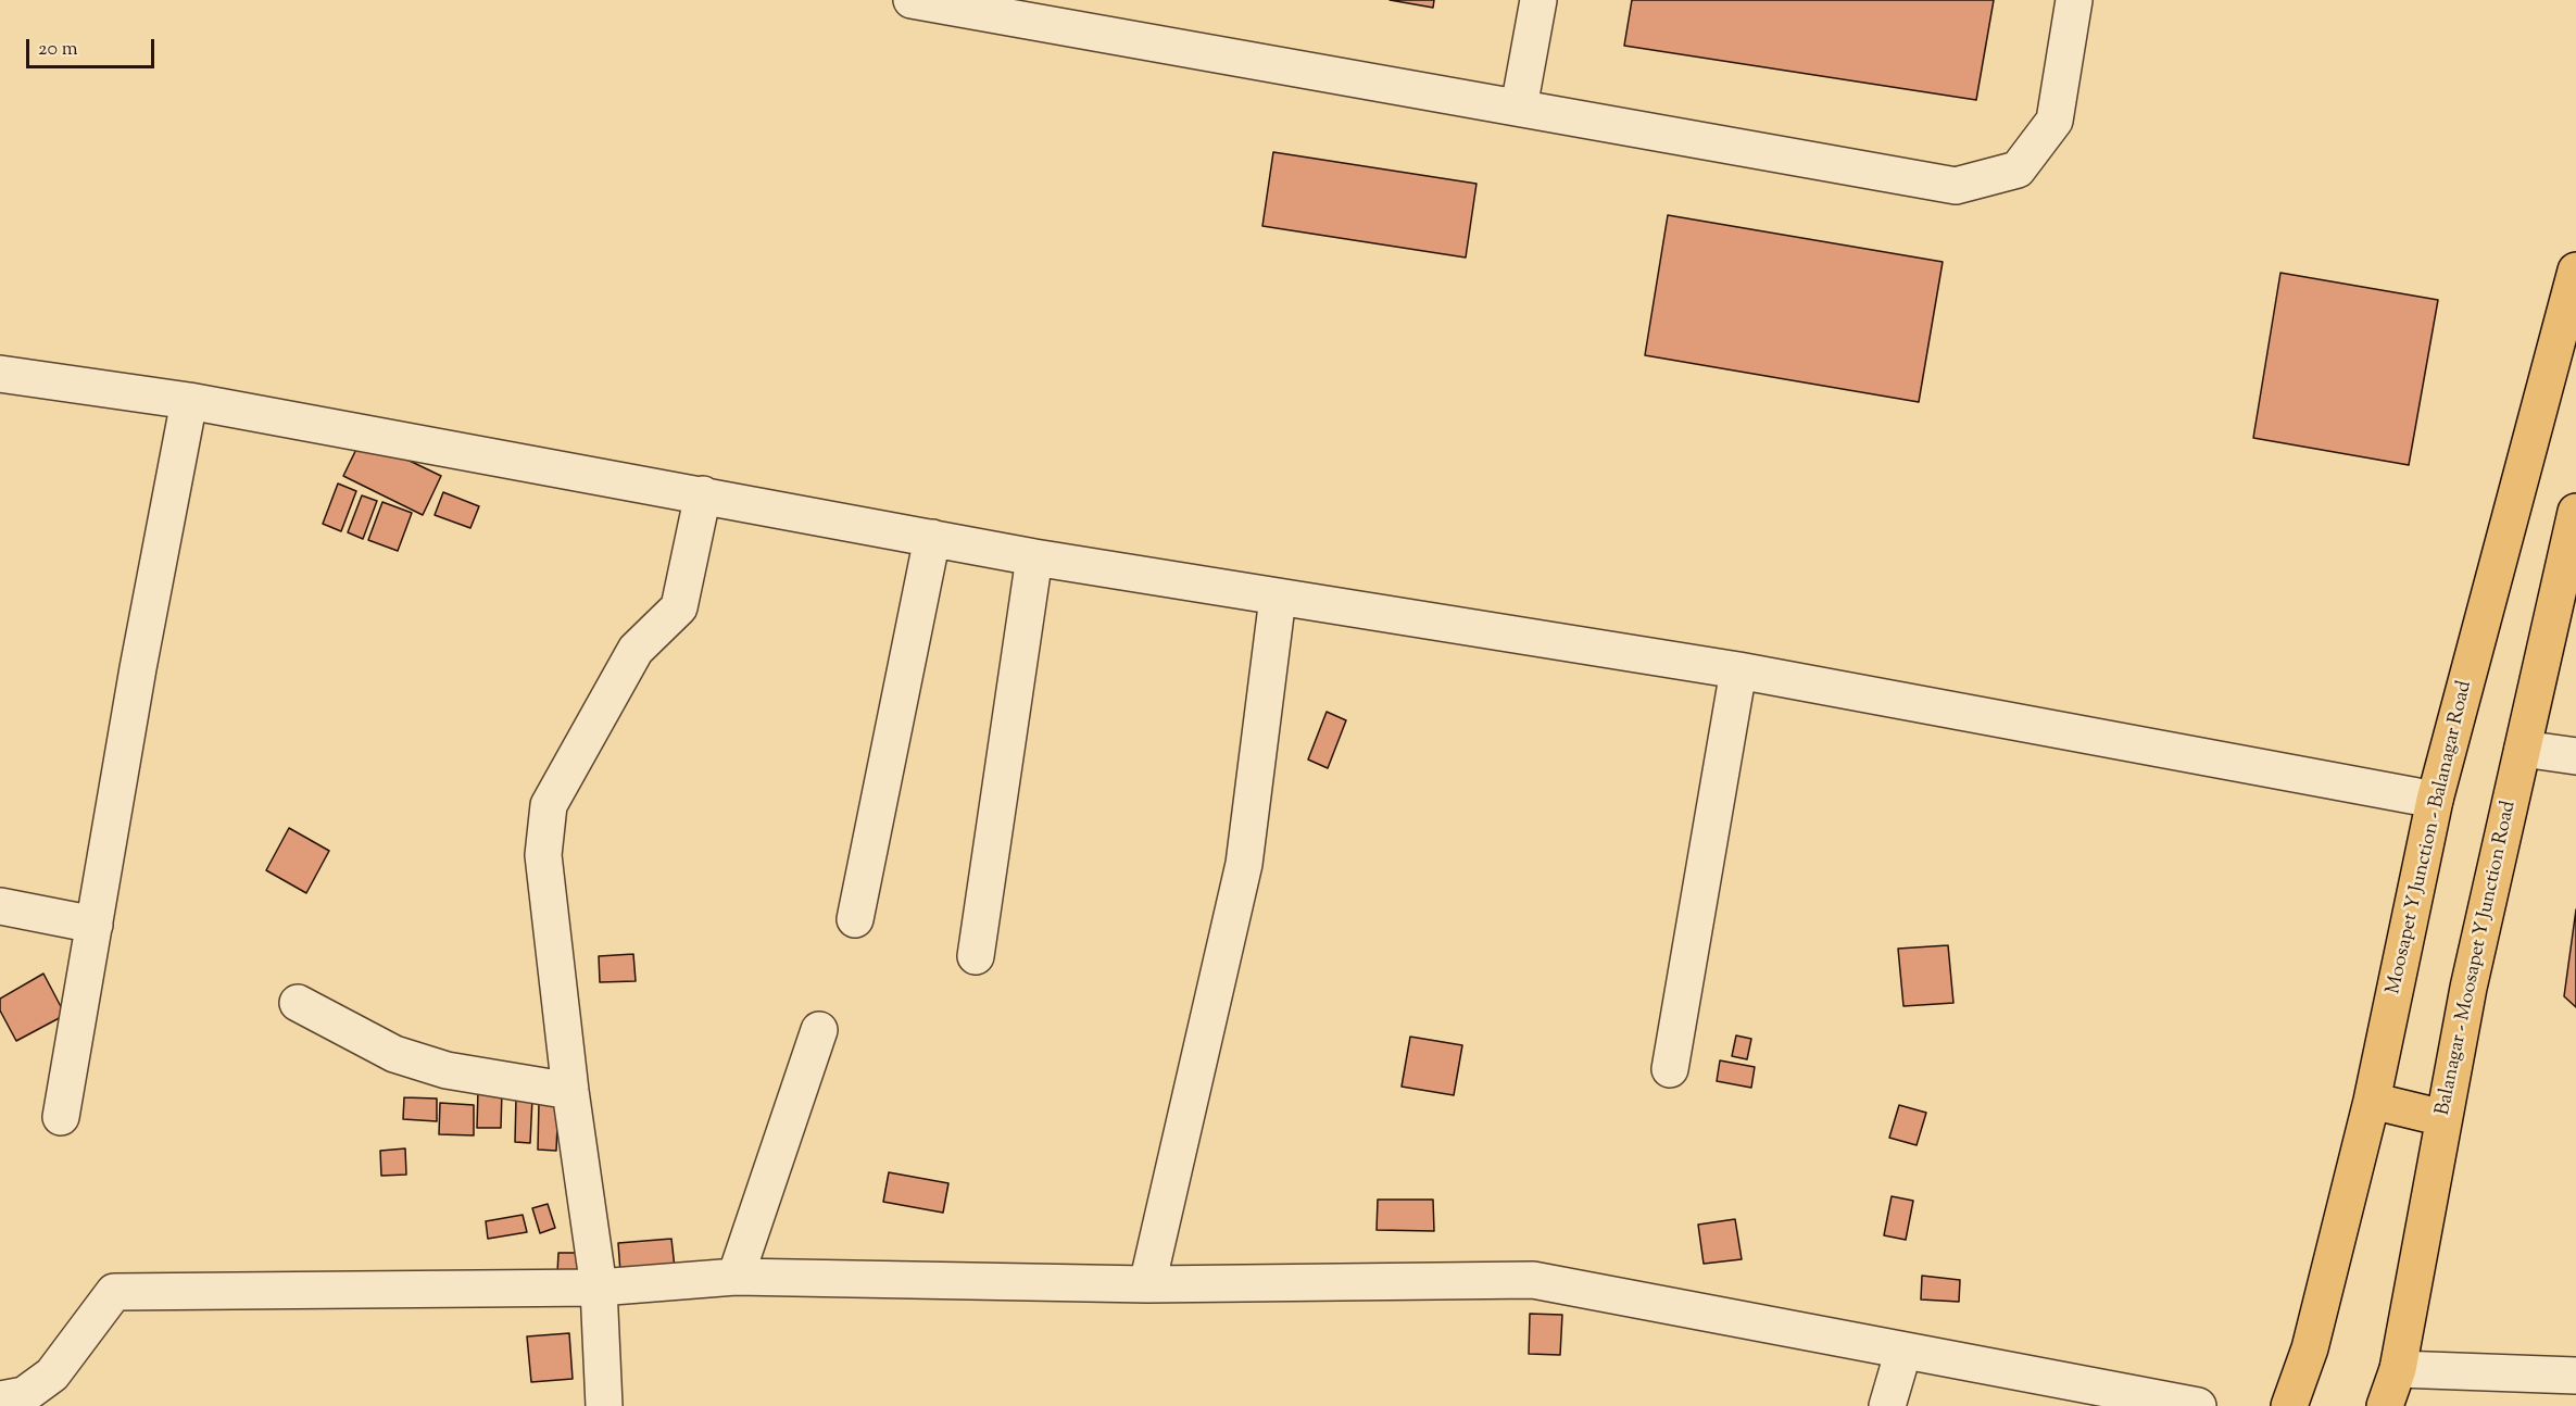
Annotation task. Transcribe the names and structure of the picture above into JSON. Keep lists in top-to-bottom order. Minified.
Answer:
{"streets":{"main road":["Moosapet Y Junction - Balanagar Road","Balanagar - Moosapet Y Junction Road"]},"scale_bar":"20 m"}
